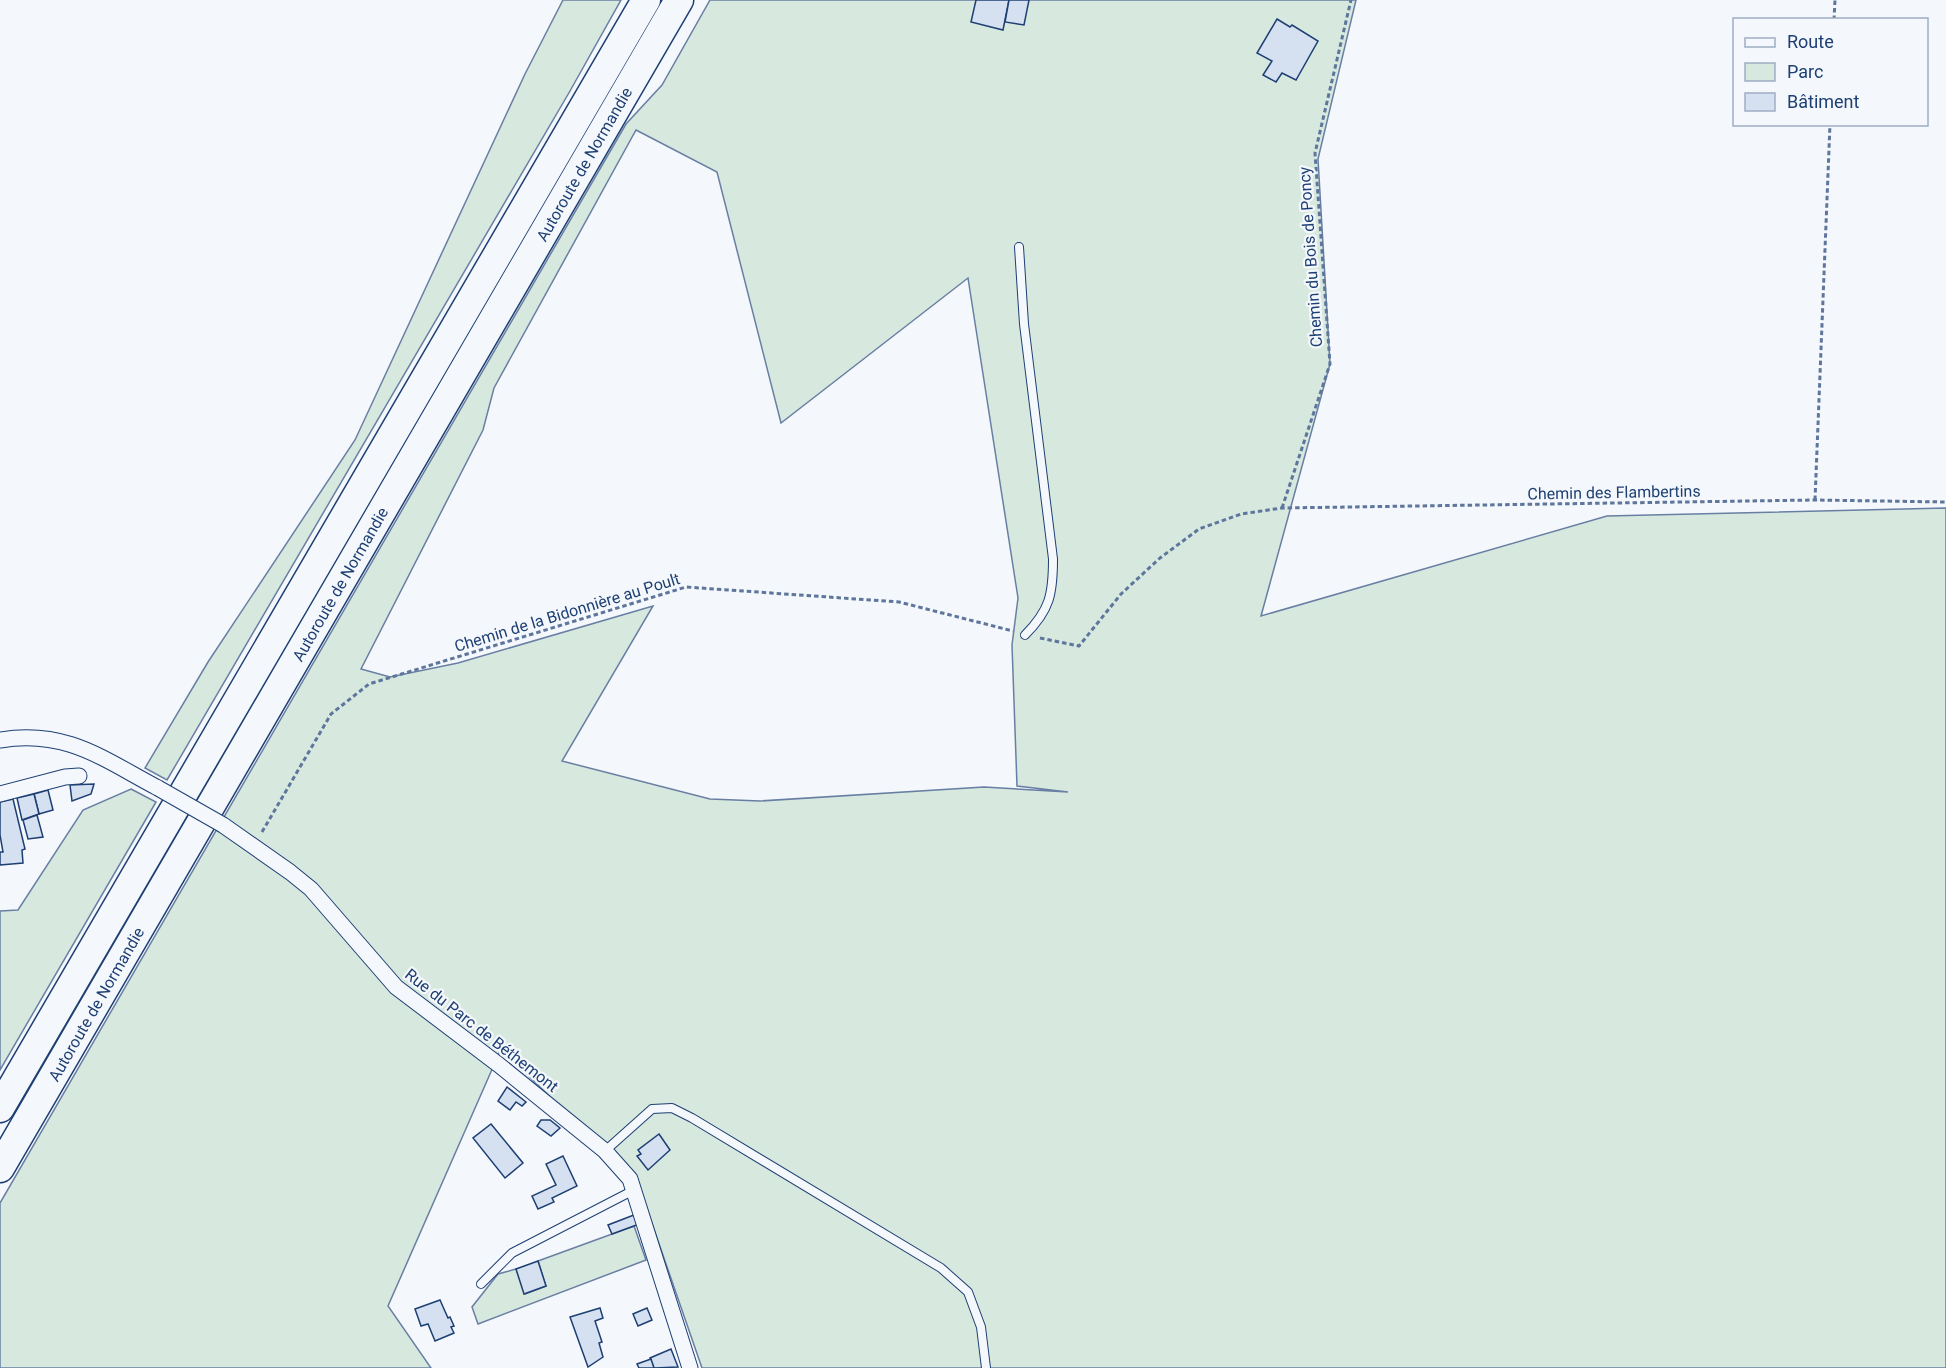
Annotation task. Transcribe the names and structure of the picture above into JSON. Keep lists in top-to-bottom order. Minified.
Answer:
{"streets":{"highway":["Autoroute de Normandie"],"street":["Rue du Parc de Béthemont"],"path":["Chemin du Bois de Poncy","Chemin des Flambertins","Chemin de la Bidonnière au Poult"]},"crossings":[["Chemin du Bois de Poncy","Chemin des Flambertins"],["Chemin du Bois de Poncy","Chemin de la Bidonnière au Poult"],["Chemin des Flambertins","Chemin de la Bidonnière au Poult"],["Chemin de la Bidonnière au Poult","Rue du Parc de Béthemont"]],"legend":["Route","Parc","Bâtiment"]}
